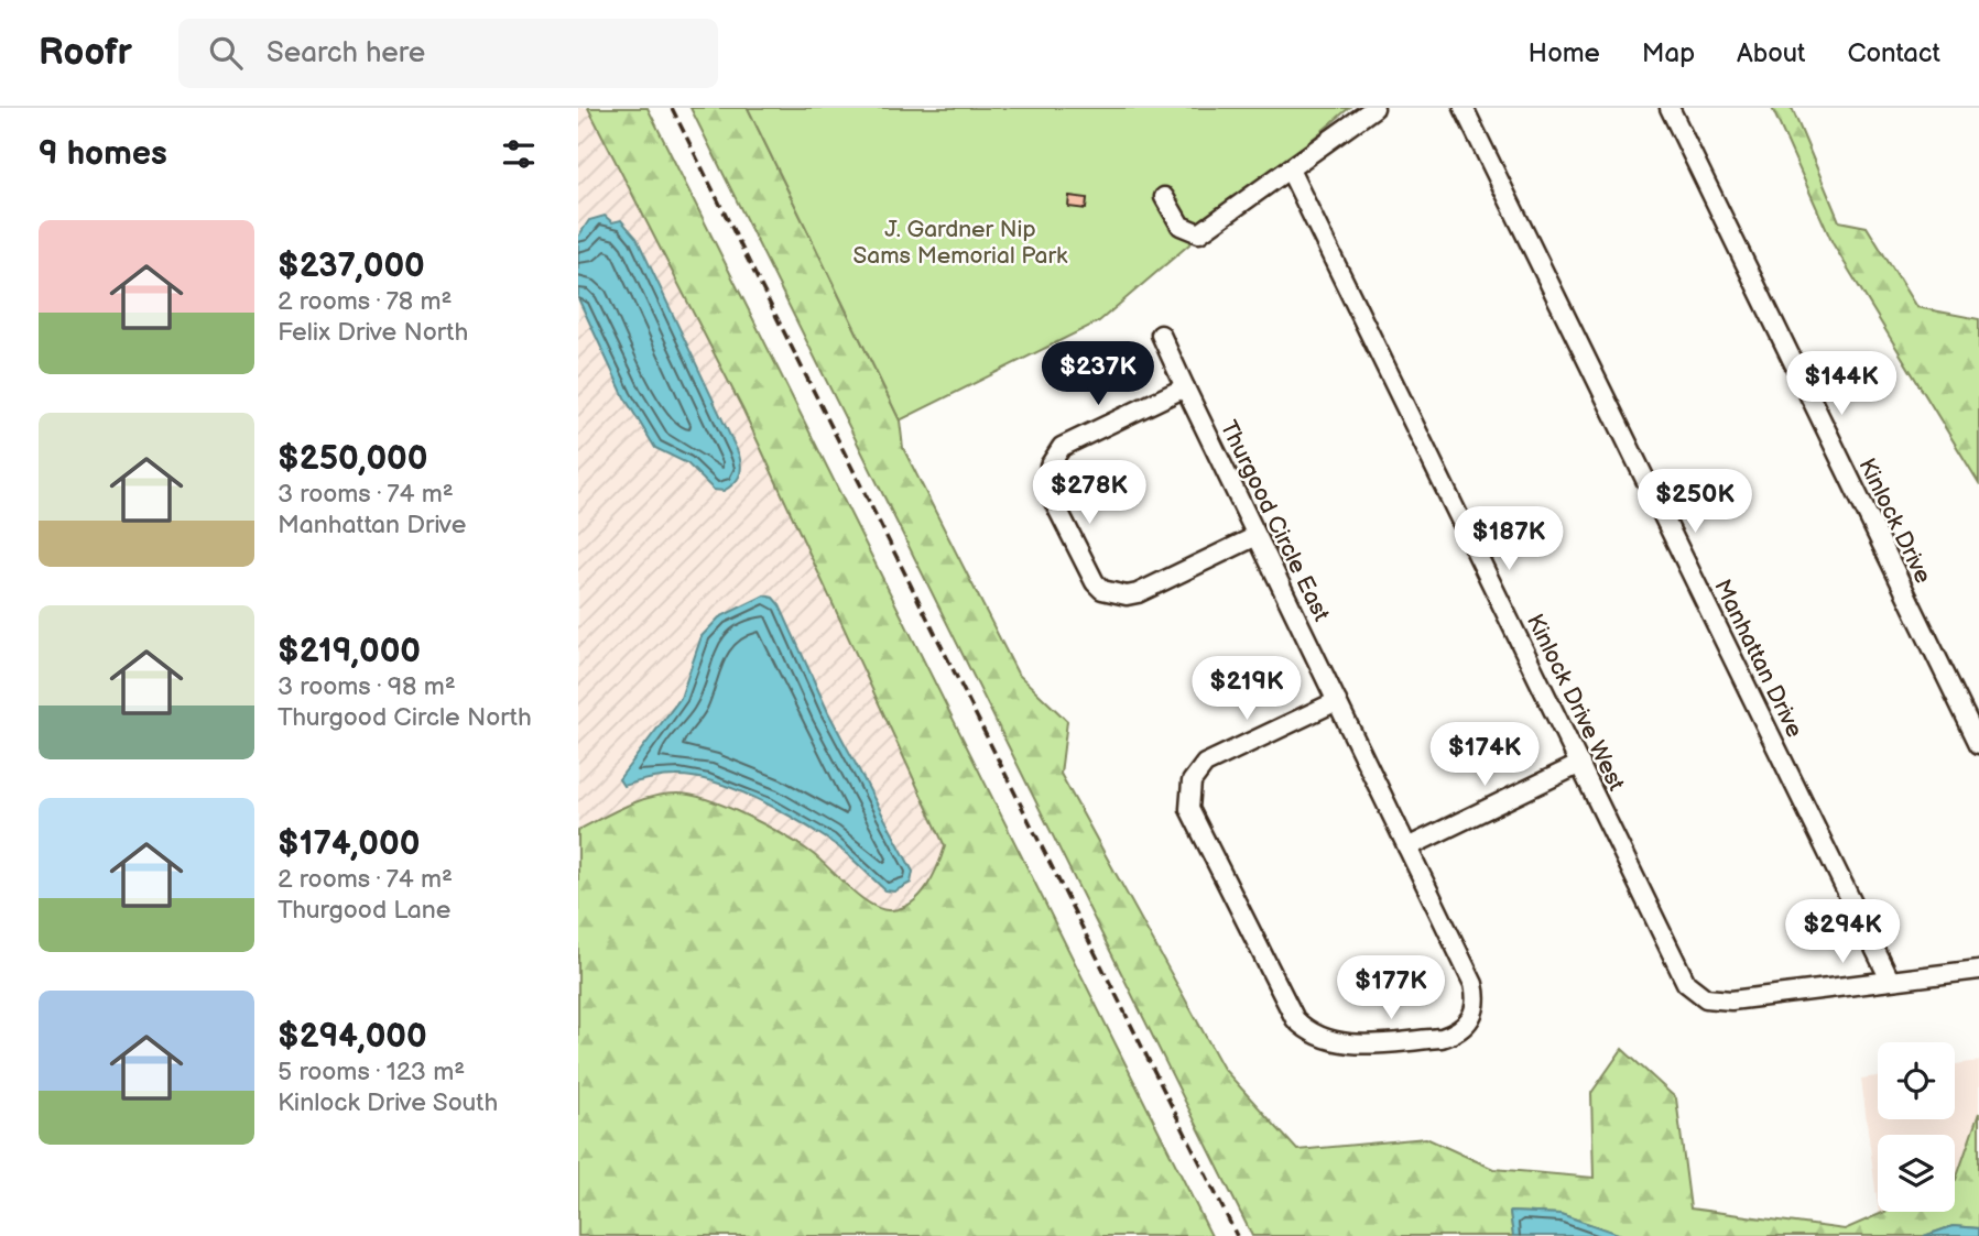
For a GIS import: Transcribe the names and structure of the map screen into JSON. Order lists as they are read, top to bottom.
{
  "streets": {
    "street": [
      "Thurgood Circle East",
      "Kinlock Drive",
      "Manhattan Drive",
      "Kinlock Drive West"
    ]
  },
  "crossings": [
    ["Manhattan Drive", "Kinlock Drive West"]
  ],
  "parks": ["J. Gardner Nip Sams Memorial Park"],
  "page": {
    "header": "Roofr",
    "search": "Search here",
    "nav": [
      "Home",
      "Map",
      "About",
      "Contact"
    ],
    "heading": "9 homes",
    "list": [
      {
        "name": "$237,000",
        "note": "2 rooms · 78 m² · Felix Drive North"
      },
      {
        "name": "$250,000",
        "note": "3 rooms · 74 m² · Manhattan Drive"
      },
      {
        "name": "$219,000",
        "note": "3 rooms · 98 m² · Thurgood Circle North"
      },
      {
        "name": "$174,000",
        "note": "2 rooms · 74 m² · Thurgood Lane"
      },
      {
        "name": "$294,000",
        "note": "5 rooms · 123 m² · Kinlock Drive South"
      }
    ],
    "price": [
      "$237K",
      "$144K",
      "$278K",
      "$250K",
      "$187K",
      "$219K",
      "$174K",
      "$294K",
      "$177K"
    ]
  }
}
